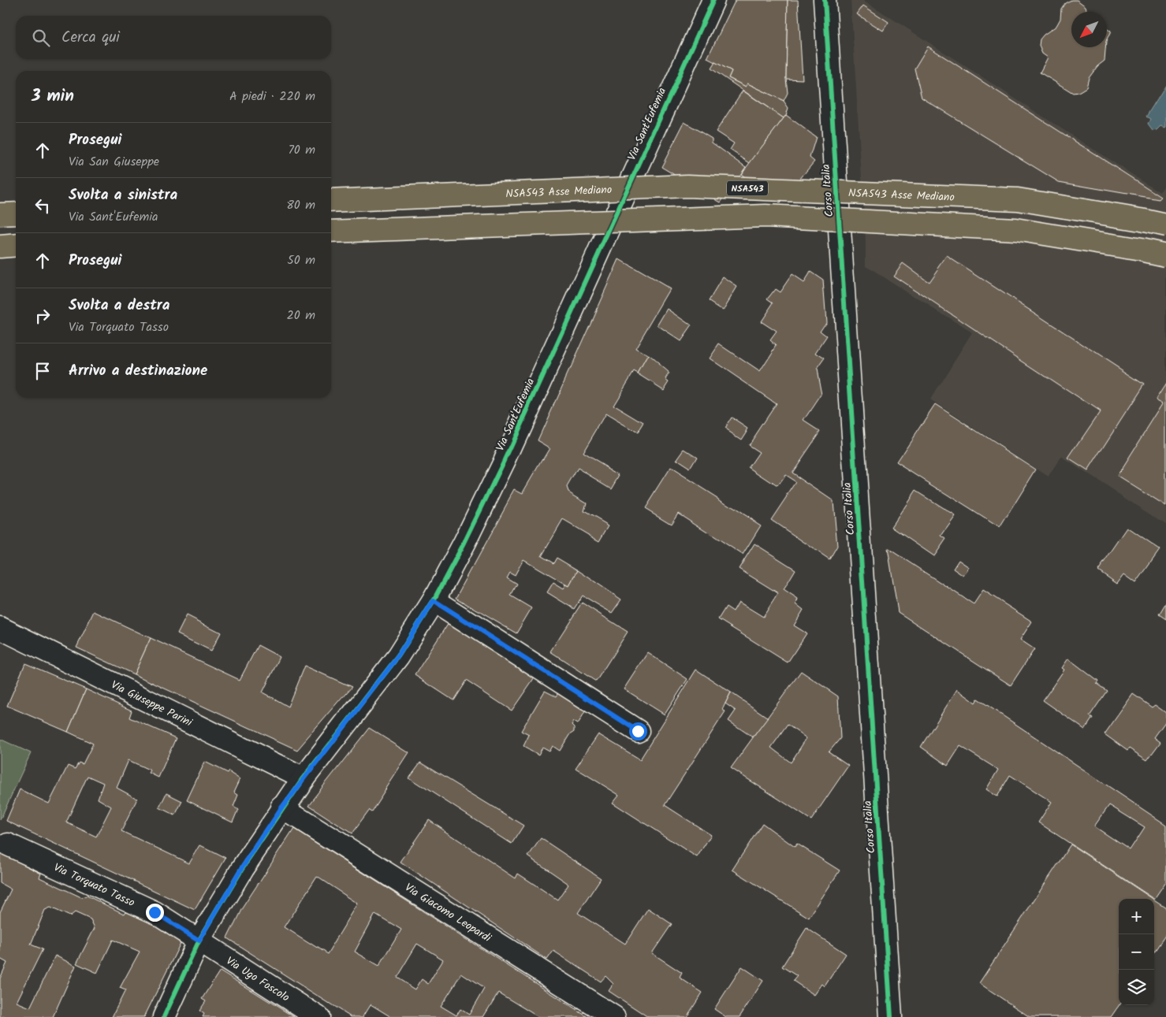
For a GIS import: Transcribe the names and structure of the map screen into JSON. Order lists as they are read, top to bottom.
{
  "streets": {
    "highway": ["NSA543", "NSA543 Asse Mediano"],
    "street": [
      "Via Sant'Eufemia",
      "Corso Italia",
      "Via Giuseppe Parini",
      "Via Torquato Tasso",
      "Via Giacomo Leopardi",
      "Via Ugo Foscolo"
    ]
  },
  "crossings": [
    ["Via Sant'Eufemia", "Via Giuseppe Parini"],
    ["Via Sant'Eufemia", "Via Torquato Tasso"],
    ["Via Sant'Eufemia", "Via Giacomo Leopardi"],
    ["Via Sant'Eufemia", "Via Ugo Foscolo"],
    ["Via Torquato Tasso", "Via Ugo Foscolo"]
  ],
  "north": "bottom left",
  "page": {
    "search": "Cerca qui",
    "heading": ["3 min", "A piedi · 220 m"],
    "list": [
      ["Prosegui", "Via San Giuseppe", "70 m"],
      ["Svolta a sinistra", "Via Sant'Eufemia", "80 m"],
      ["Prosegui", "50 m"],
      ["Svolta a destra", "Via Torquato Tasso", "20 m"],
      "Arrivo a destinazione"
    ],
    "map_buttons": ["+", "−"]
  }
}
